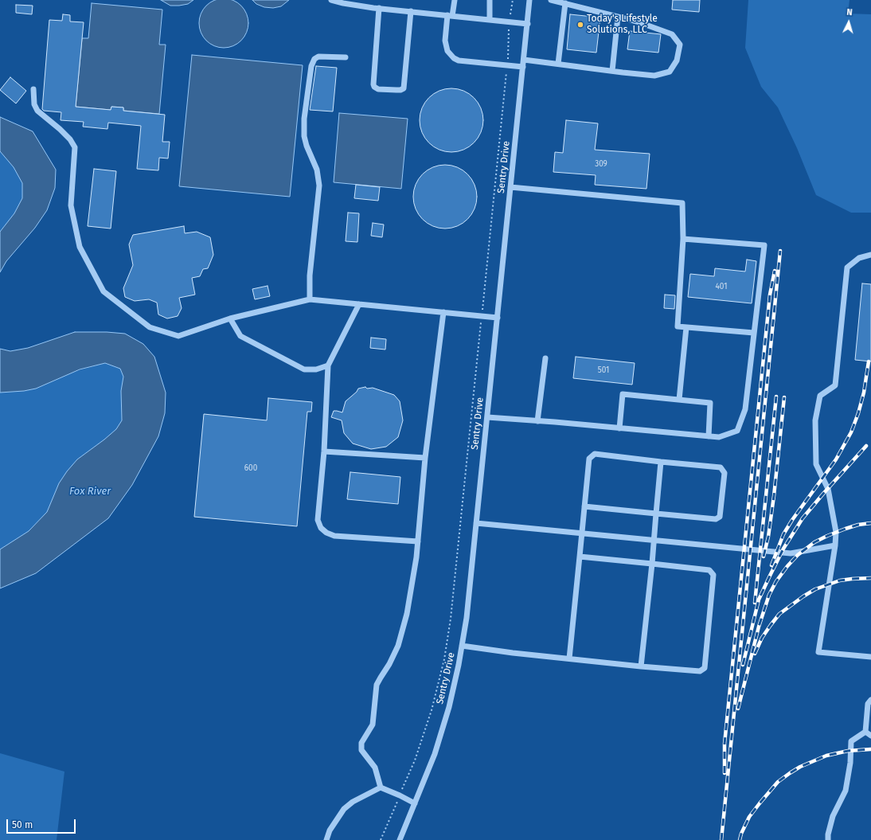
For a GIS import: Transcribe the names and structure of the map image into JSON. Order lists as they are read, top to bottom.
{
  "streets": {
    "street": ["Sentry Drive"]
  },
  "water": ["Fox River"],
  "places": ["Today's Lifestyle Solutions, LLC"],
  "house_numbers": [
    "309",
    "401",
    "501",
    "600"
  ],
  "scale_bar": "50 m",
  "north": "top"
}
